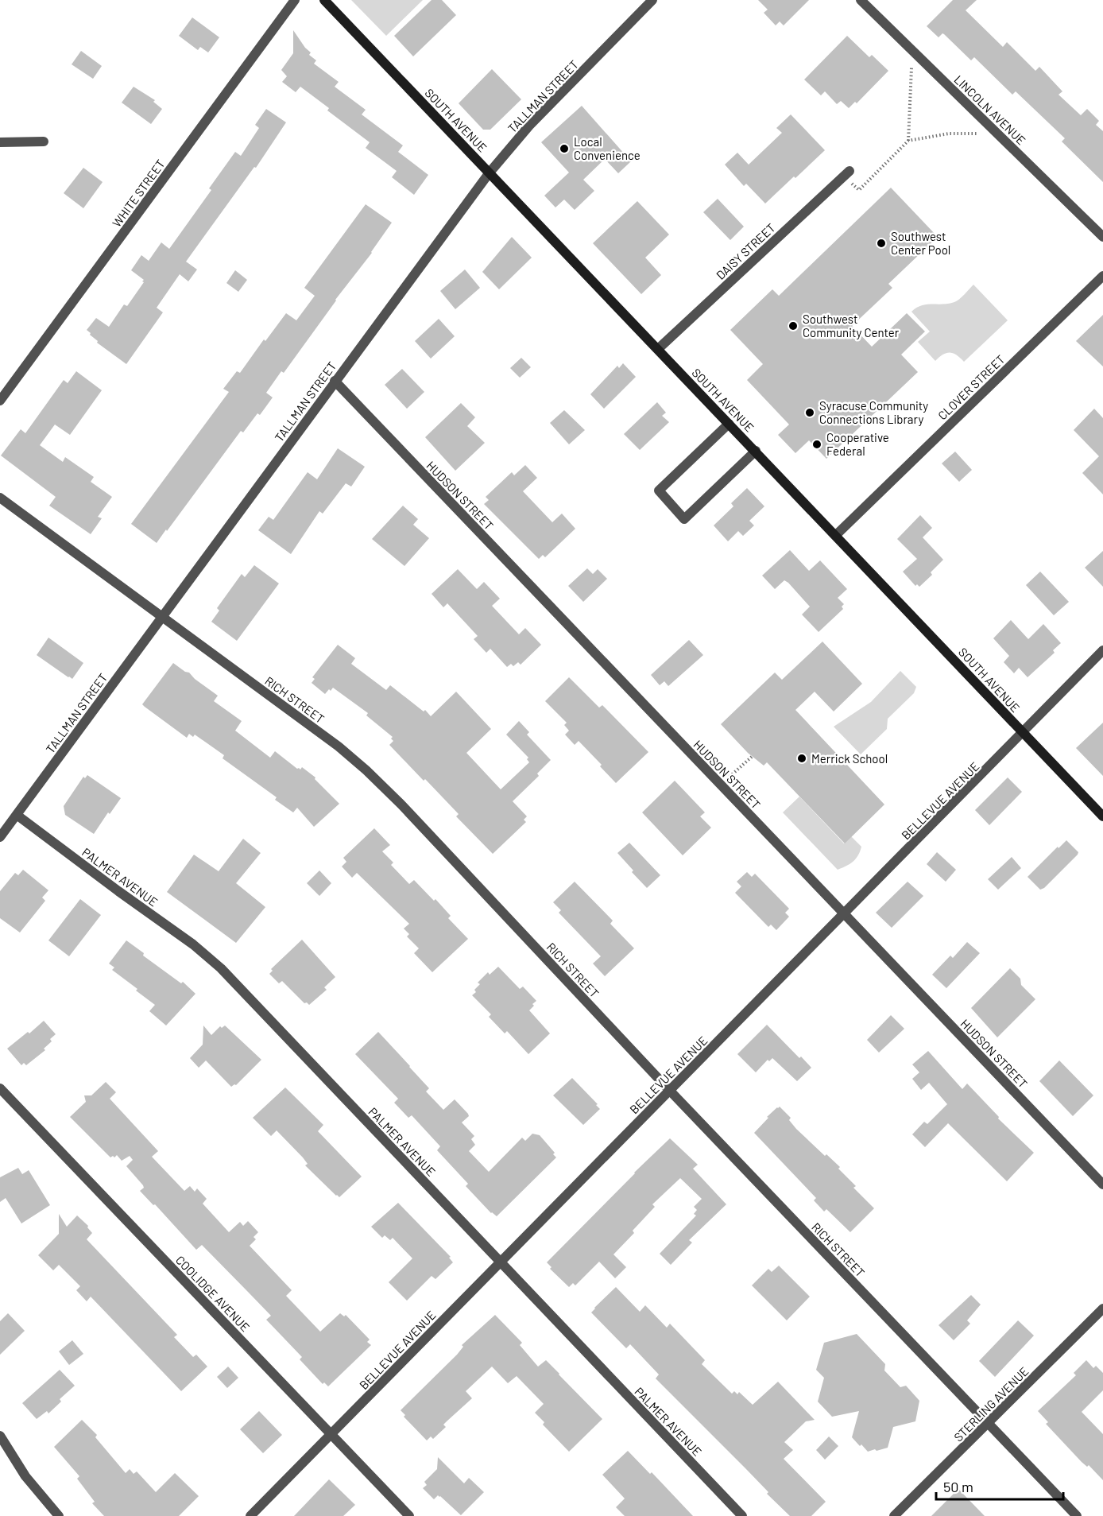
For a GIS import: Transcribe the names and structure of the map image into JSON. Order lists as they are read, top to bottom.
{
  "streets": {
    "main road": ["SOUTH AVENUE"],
    "street": [
      "TALLMAN STREET",
      "LINCOLN AVENUE",
      "WHITE STREET",
      "DAISY STREET",
      "CLOVER STREET",
      "HUDSON STREET",
      "RICH STREET",
      "BELLEVUE AVENUE",
      "PALMER AVENUE",
      "COOLIDGE AVENUE",
      "STERLING AVENUE"
    ]
  },
  "crossings": [
    ["TALLMAN STREET", "SOUTH AVENUE"],
    ["TALLMAN STREET", "HUDSON STREET"],
    ["TALLMAN STREET", "RICH STREET"],
    ["TALLMAN STREET", "PALMER AVENUE"],
    ["SOUTH AVENUE", "DAISY STREET"],
    ["SOUTH AVENUE", "CLOVER STREET"],
    ["SOUTH AVENUE", "BELLEVUE AVENUE"],
    ["HUDSON STREET", "BELLEVUE AVENUE"],
    ["RICH STREET", "BELLEVUE AVENUE"],
    ["RICH STREET", "STERLING AVENUE"],
    ["BELLEVUE AVENUE", "PALMER AVENUE"],
    ["BELLEVUE AVENUE", "COOLIDGE AVENUE"]
  ],
  "places": [
    "Local Convenience",
    "Southwest Center Pool",
    "Southwest Community Center",
    "Syracuse Community Connections Library",
    "Cooperative Federal",
    "Merrick School"
  ],
  "scale_bar": "50 m"
}
